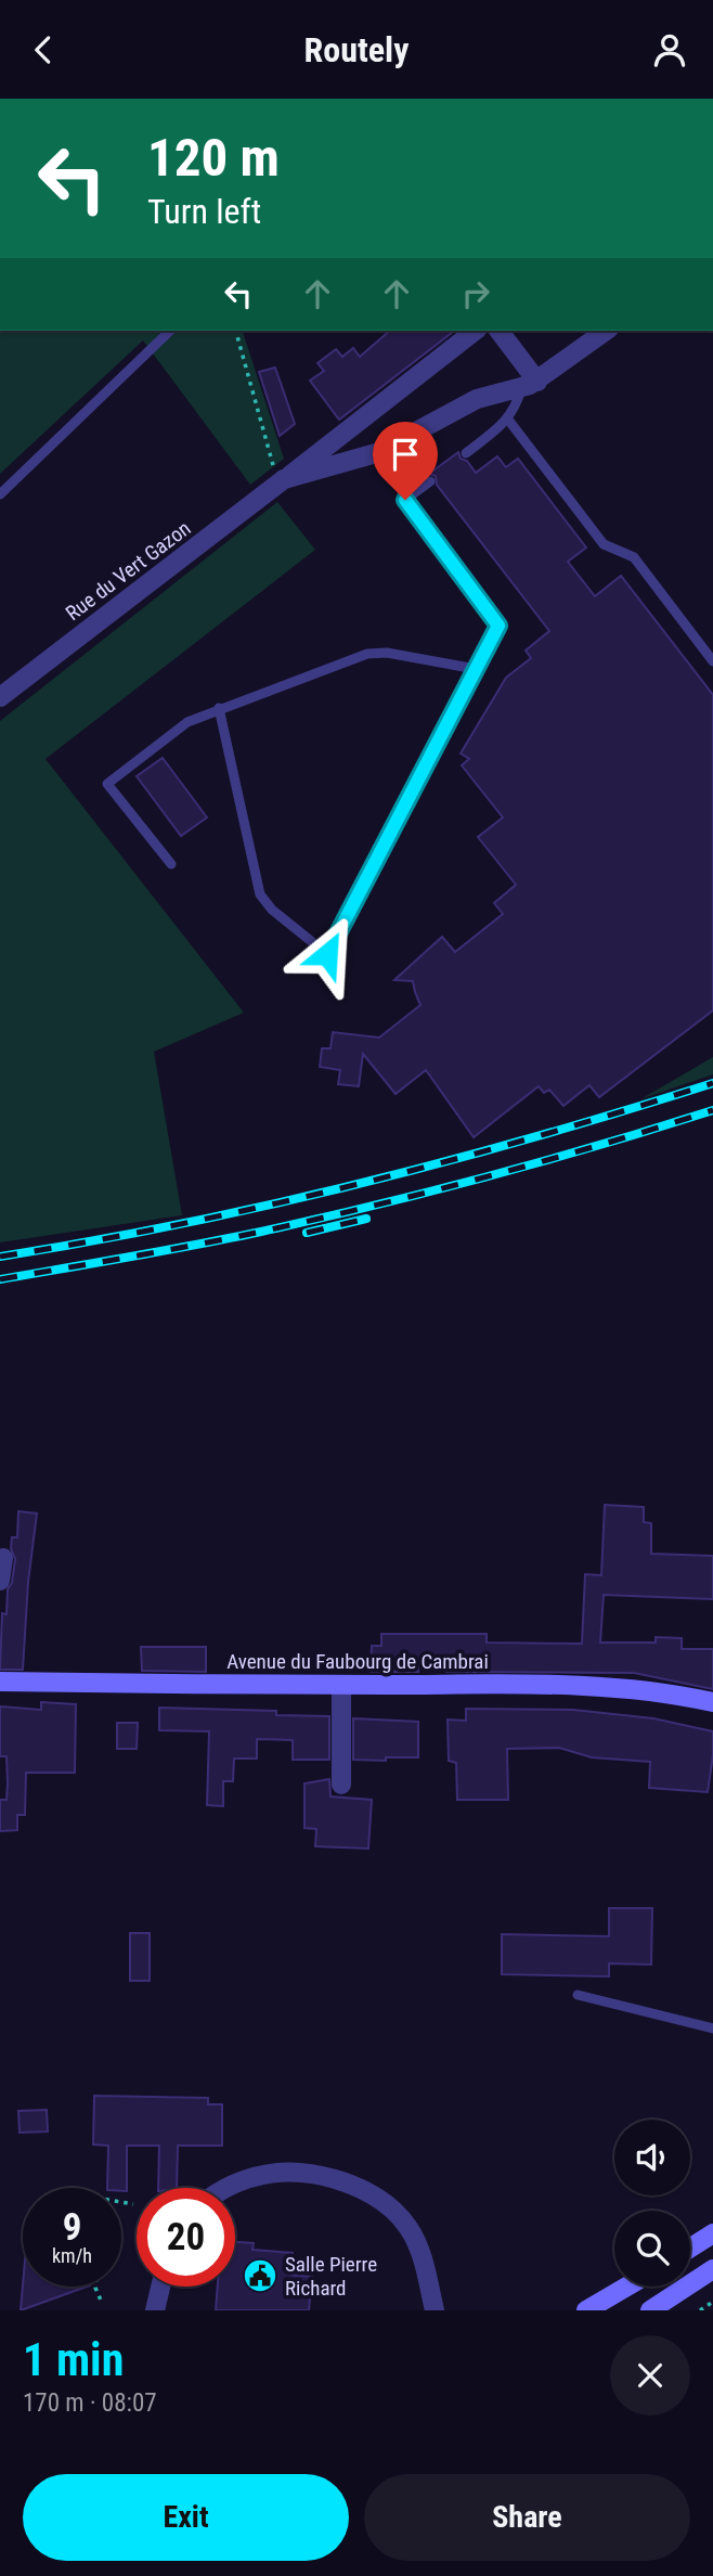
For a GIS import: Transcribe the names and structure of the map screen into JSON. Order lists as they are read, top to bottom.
{
  "streets": {
    "street": ["Rue du Vert Gazon", "Avenue du Faubourg de Cambrai"]
  },
  "places": {
    "public building": ["Salle Pierre Richard"]
  },
  "page": {
    "header": "Routely",
    "turn": ["120 m", "Turn left"],
    "speed": "9 km/h",
    "limit": "20",
    "heading": ["1 min", "170 m · 08:07"],
    "buttons": ["Exit", "Share"]
  }
}
